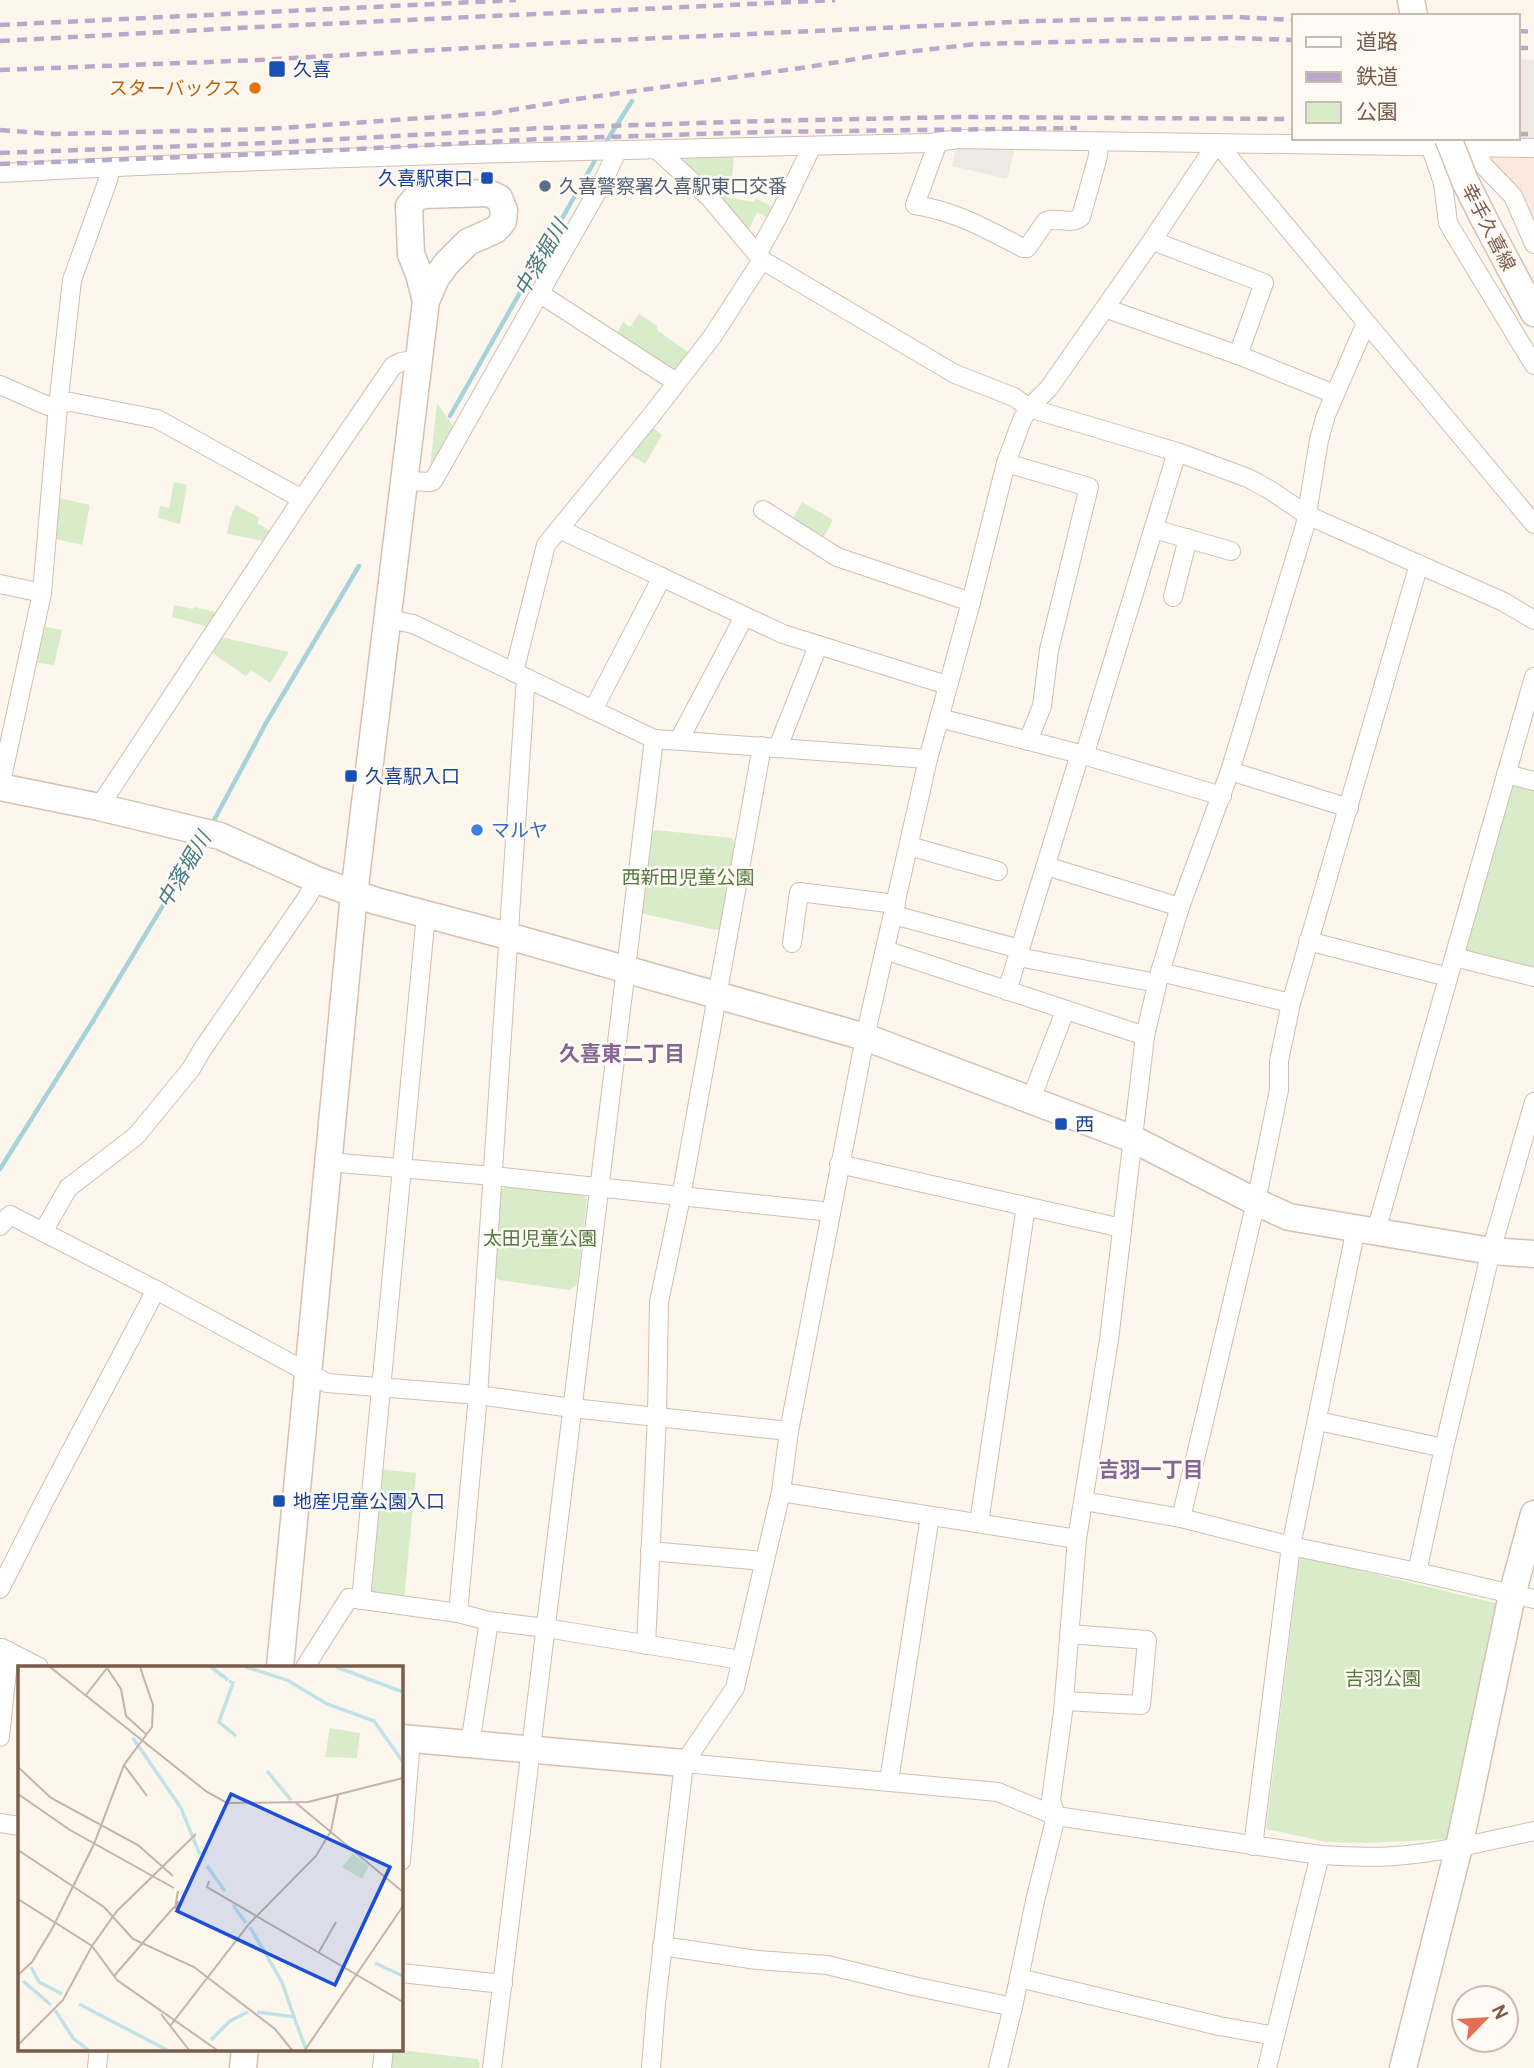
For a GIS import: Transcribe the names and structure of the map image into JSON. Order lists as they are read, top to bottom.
{
  "streets": {
    "street": ["幸手久喜線"]
  },
  "districts": ["久喜東二丁目", "吉羽一丁目"],
  "water": ["中落堀川"],
  "parks": ["西新田児童公園", "太田児童公園", "吉羽公園"],
  "places": {
    "transit": [
      "久喜",
      "久喜駅東口",
      "久喜駅入口",
      "西",
      "地産児童公園入口"
    ],
    "other": ["スターバックス", "久喜警察署久喜駅東口交番", "マルヤ"]
  },
  "legend": ["道路", "鉄道", "公園"],
  "north": "top right"
}
